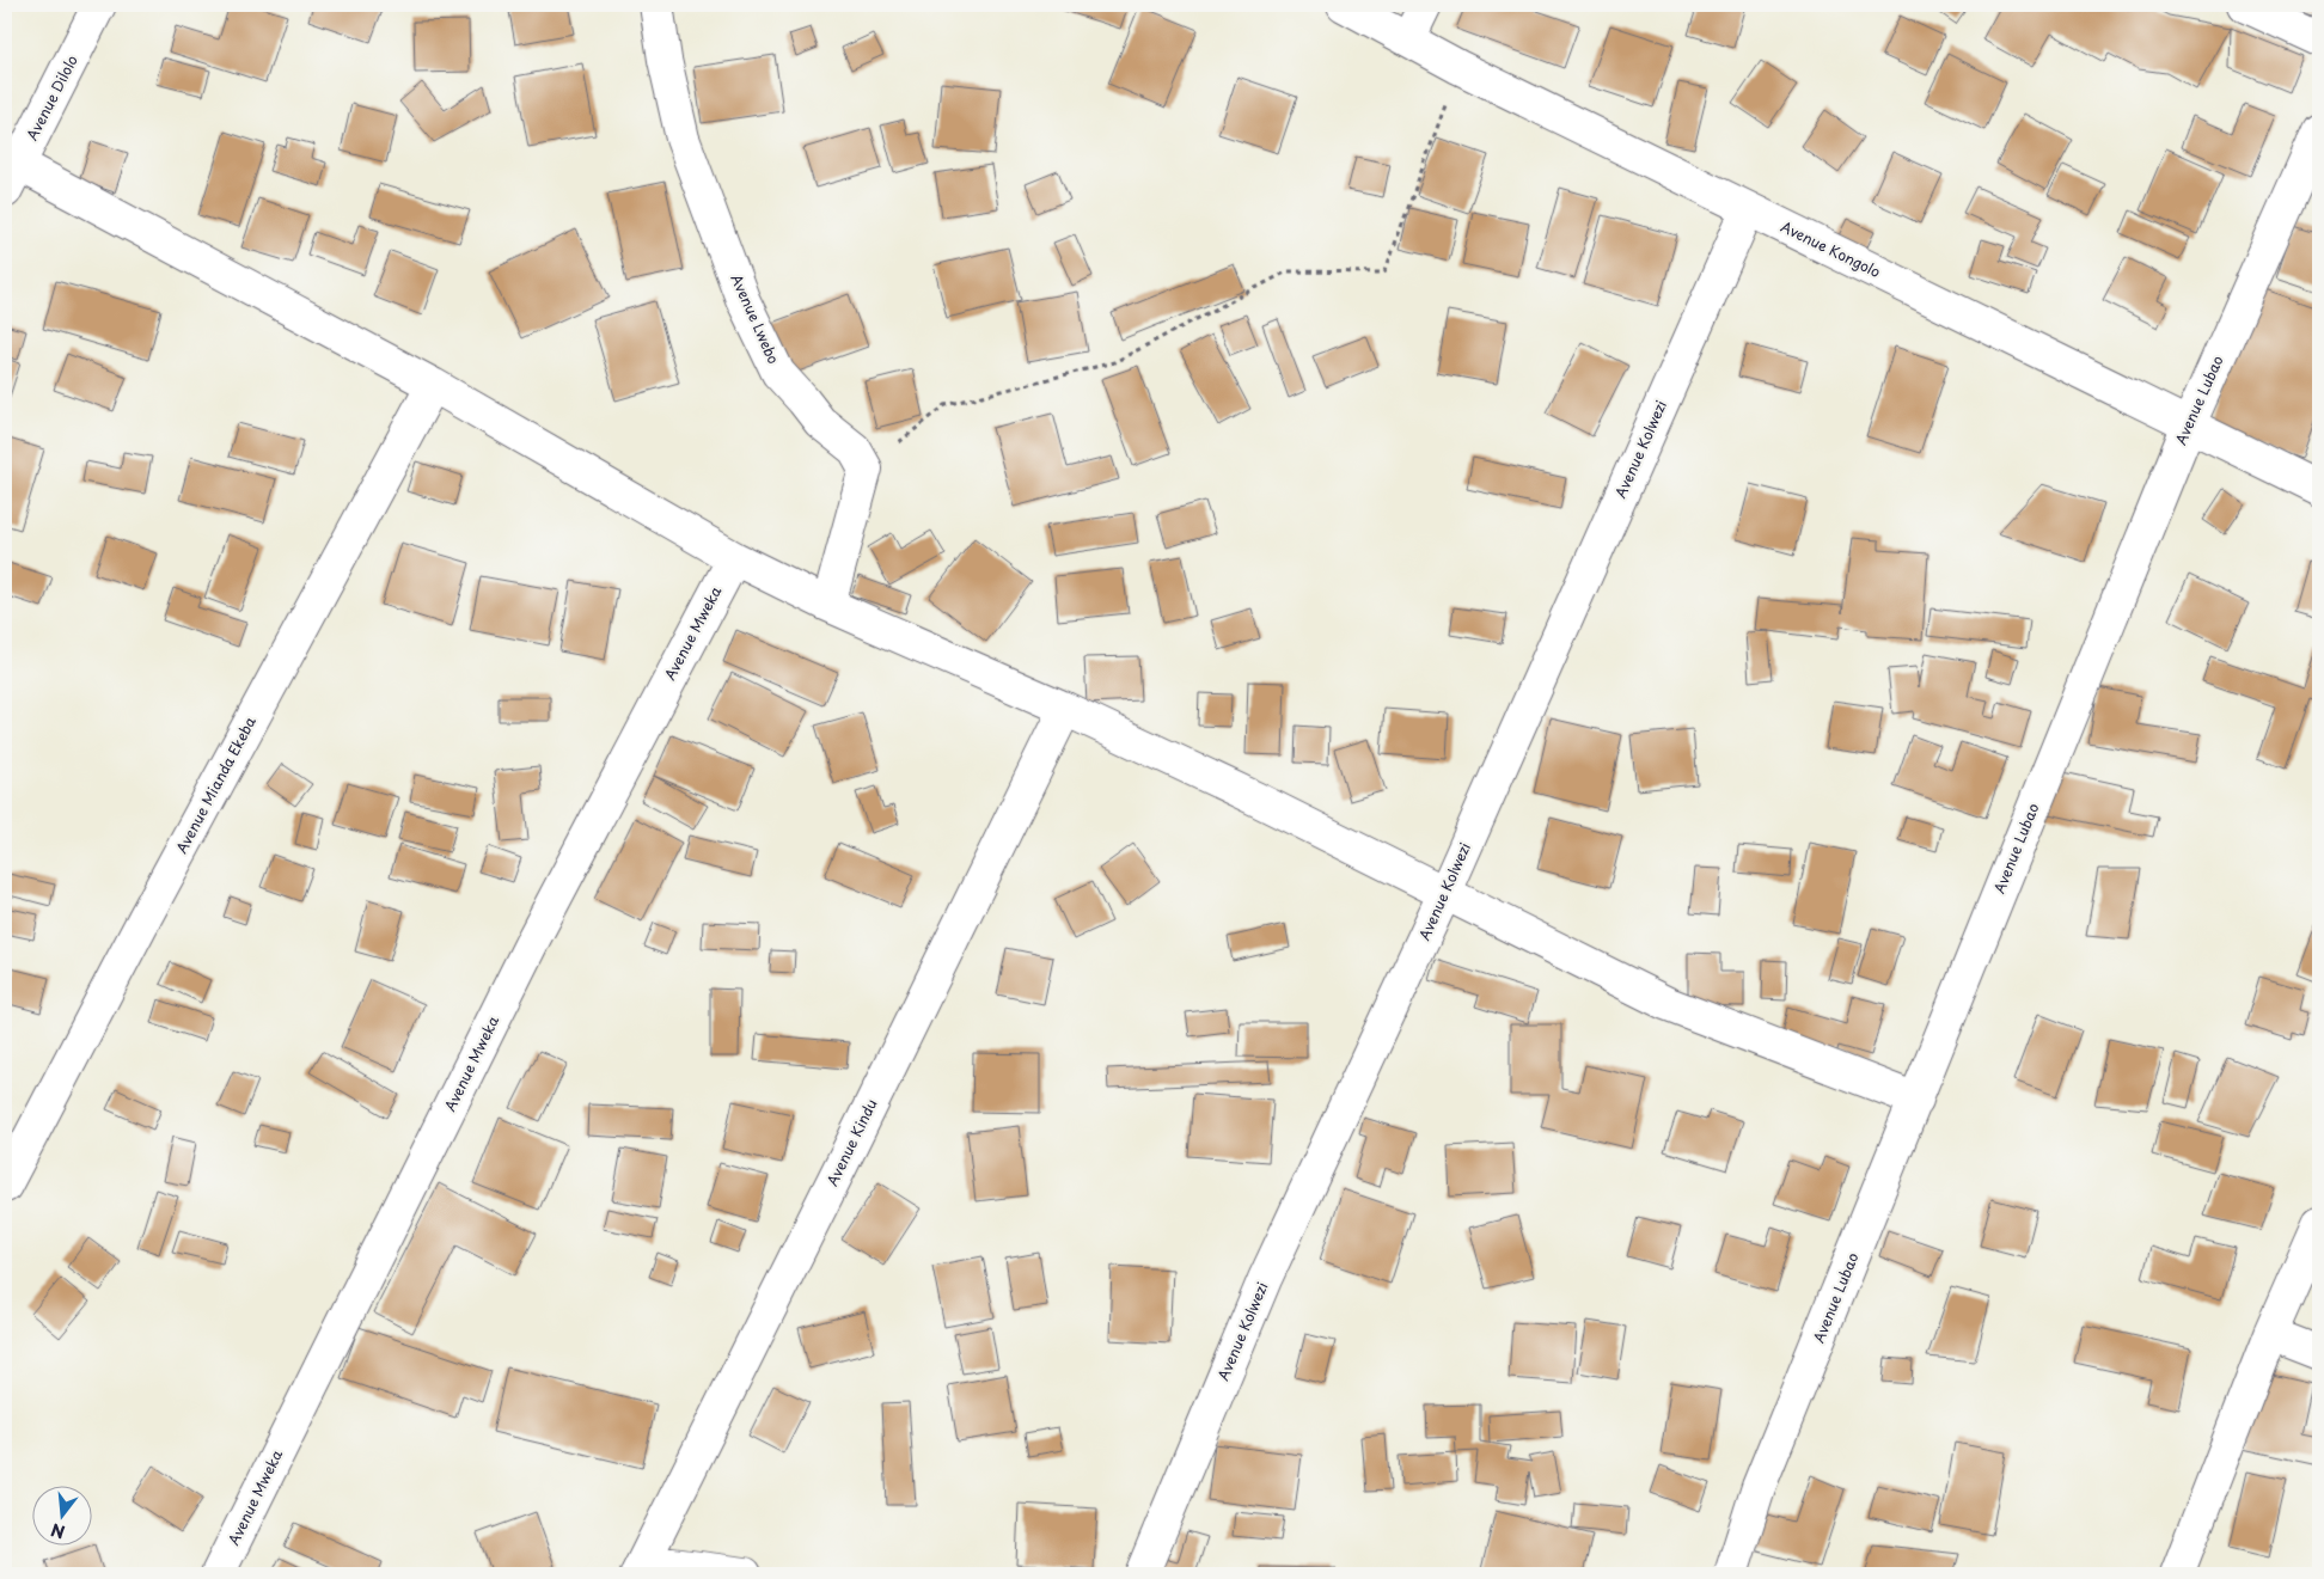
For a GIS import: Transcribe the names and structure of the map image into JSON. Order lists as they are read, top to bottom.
{
  "streets": {
    "street": [
      "Avenue Dilolo",
      "Avenue Kongolo",
      "Avenue Lwebo",
      "Avenue Lubao",
      "Avenue Kolwezi",
      "Avenue Mweka",
      "Avenue Mianda Ekeba",
      "Avenue Kindu"
    ]
  },
  "crossings": [
    ["Avenue Kongolo", "Avenue Lubao"],
    ["Avenue Kongolo", "Avenue Kolwezi"]
  ],
  "north": "bottom"
}
